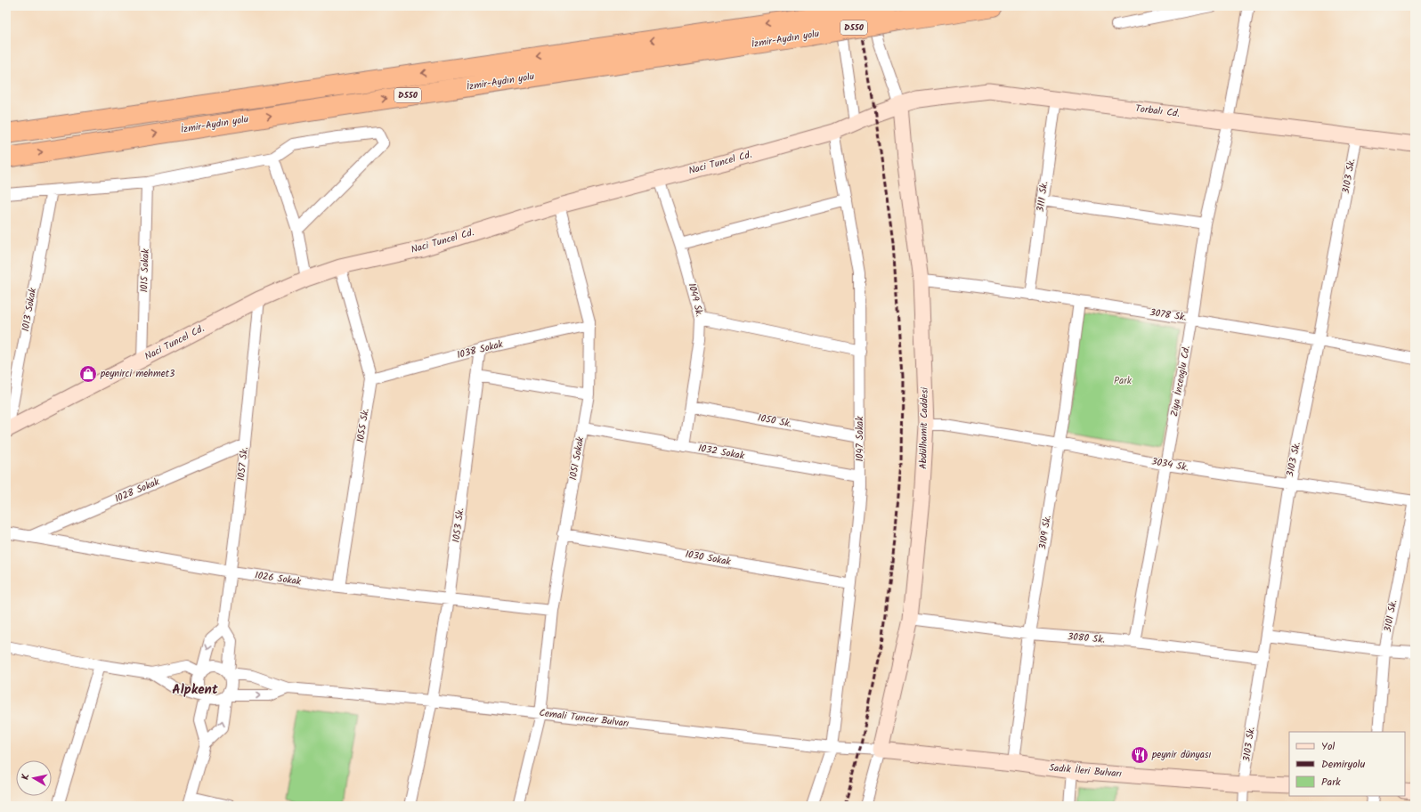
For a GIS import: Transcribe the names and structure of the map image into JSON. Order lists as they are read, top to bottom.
{
  "streets": {
    "highway": ["D550", "İzmir-Aydın yolu"],
    "main road": [
      "Torbalı Cd.",
      "Naci Tuncel Cd.",
      "Abdülhamit Caddesi",
      "Sadık İleri Bulvarı"
    ],
    "street": [
      "3103 Sk.",
      "3111 Sk.",
      "1015 Sokak",
      "1049 Sk.",
      "1013 Sokak",
      "3078 Sk.",
      "1038 Sokak",
      "Ziya İnceoglu Cd.",
      "1050 Sk.",
      "1055 Sk.",
      "1047 Sokak",
      "1032 Sokak",
      "1051 Sokak",
      "1057 Sk.",
      "3034 Sk.",
      "1028 Sokak",
      "1053 Sk.",
      "3109 Sk.",
      "1030 Sokak",
      "1026 Sokak",
      "3101 Sk.",
      "3080 Sk.",
      "Cemali Tuncer Bulvarı"
    ]
  },
  "crossings": [
    ["Torbalı Cd.", "Naci Tuncel Cd."],
    ["Torbalı Cd.", "3103 Sk."],
    ["Torbalı Cd.", "3111 Sk."],
    ["Torbalı Cd.", "Ziya İnceoglu Cd."],
    ["Torbalı Cd.", "Abdülhamit Caddesi"],
    ["Naci Tuncel Cd.", "1015 Sokak"],
    ["Naci Tuncel Cd.", "1049 Sk."],
    ["Naci Tuncel Cd.", "1013 Sokak"],
    ["Naci Tuncel Cd.", "1055 Sk."],
    ["Naci Tuncel Cd.", "Abdülhamit Caddesi"],
    ["Naci Tuncel Cd.", "1047 Sokak"],
    ["Naci Tuncel Cd.", "1051 Sokak"],
    ["Naci Tuncel Cd.", "1057 Sk."],
    ["3103 Sk.", "3078 Sk."],
    ["3103 Sk.", "3034 Sk."],
    ["3103 Sk.", "3080 Sk."],
    ["3103 Sk.", "Sadık İleri Bulvarı"],
    ["3111 Sk.", "3078 Sk."],
    ["1049 Sk.", "1050 Sk."],
    ["1049 Sk.", "1032 Sokak"],
    ["3078 Sk.", "Ziya İnceoglu Cd."],
    ["3078 Sk.", "Abdülhamit Caddesi"],
    ["3078 Sk.", "3109 Sk."],
    ["1038 Sokak", "1055 Sk."],
    ["1038 Sokak", "1051 Sokak"],
    ["1038 Sokak", "1053 Sk."],
    ["Ziya İnceoglu Cd.", "3034 Sk."],
    ["Ziya İnceoglu Cd.", "3080 Sk."],
    ["1050 Sk.", "1047 Sokak"],
    ["1055 Sk.", "1026 Sokak"],
    ["Abdülhamit Caddesi", "3034 Sk."],
    ["Abdülhamit Caddesi", "3080 Sk."],
    ["Abdülhamit Caddesi", "Cemali Tuncer Bulvarı"],
    ["Abdülhamit Caddesi", "Sadık İleri Bulvarı"],
    ["1047 Sokak", "1032 Sokak"],
    ["1047 Sokak", "1030 Sokak"],
    ["1047 Sokak", "Cemali Tuncer Bulvarı"],
    ["1032 Sokak", "1051 Sokak"],
    ["1051 Sokak", "1030 Sokak"],
    ["1051 Sokak", "1026 Sokak"],
    ["1051 Sokak", "Cemali Tuncer Bulvarı"],
    ["1057 Sk.", "1028 Sokak"],
    ["1057 Sk.", "1026 Sokak"],
    ["3034 Sk.", "3109 Sk."],
    ["3034 Sk.", "3101 Sk."],
    ["1028 Sokak", "1026 Sokak"],
    ["1053 Sk.", "1026 Sokak"],
    ["1053 Sk.", "Cemali Tuncer Bulvarı"],
    ["3109 Sk.", "3080 Sk."],
    ["3109 Sk.", "Sadık İleri Bulvarı"],
    ["Cemali Tuncer Bulvarı", "Sadık İleri Bulvarı"]
  ],
  "districts": ["Alpkent"],
  "parks": ["Park"],
  "places": {
    "shop": ["peynirci mehmet3"],
    "restaurant": ["peynir dünyası"]
  },
  "legend": ["Yol", "Demiryolu", "Park"],
  "north": "left"
}
